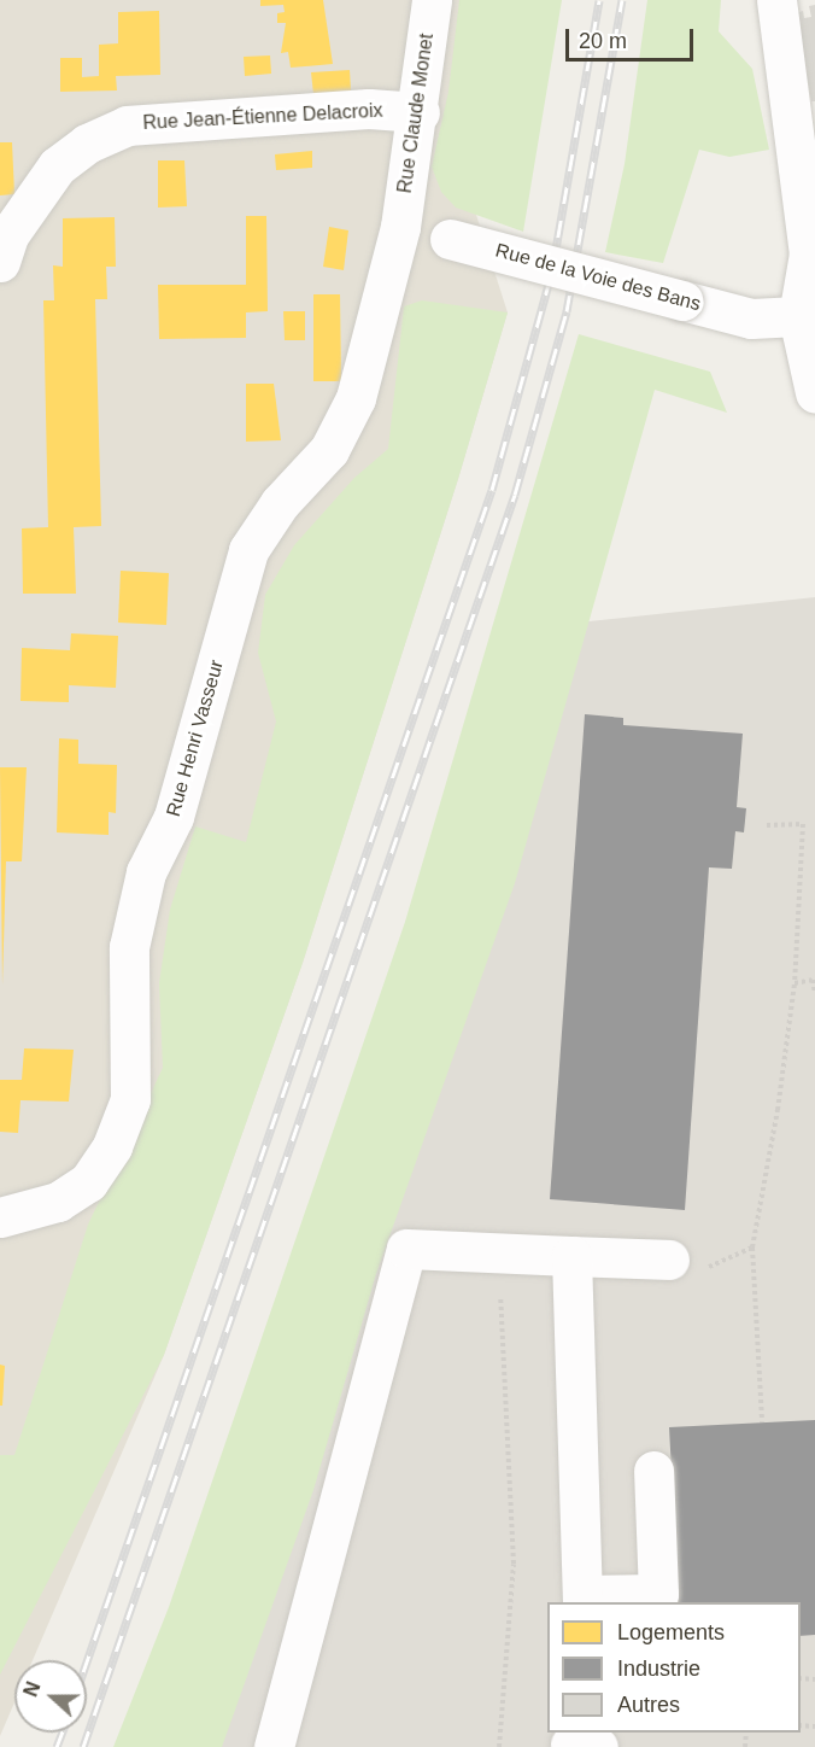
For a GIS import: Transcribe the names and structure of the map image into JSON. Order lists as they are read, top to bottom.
{
  "streets": {
    "street": [
      "Rue Claude Monet",
      "Rue Jean-Étienne Delacroix",
      "Rue de la Voie des Bans",
      "Rue Henri Vasseur"
    ]
  },
  "crossings": [
    ["Rue Claude Monet", "Rue Jean-Étienne Delacroix"],
    ["Rue Claude Monet", "Rue de la Voie des Bans"],
    ["Rue Claude Monet", "Rue Henri Vasseur"],
    ["Rue de la Voie des Bans", "Rue Henri Vasseur"]
  ],
  "legend": ["Logements", "Industrie", "Autres"],
  "scale_bar": "20 m",
  "north": "left"
}
